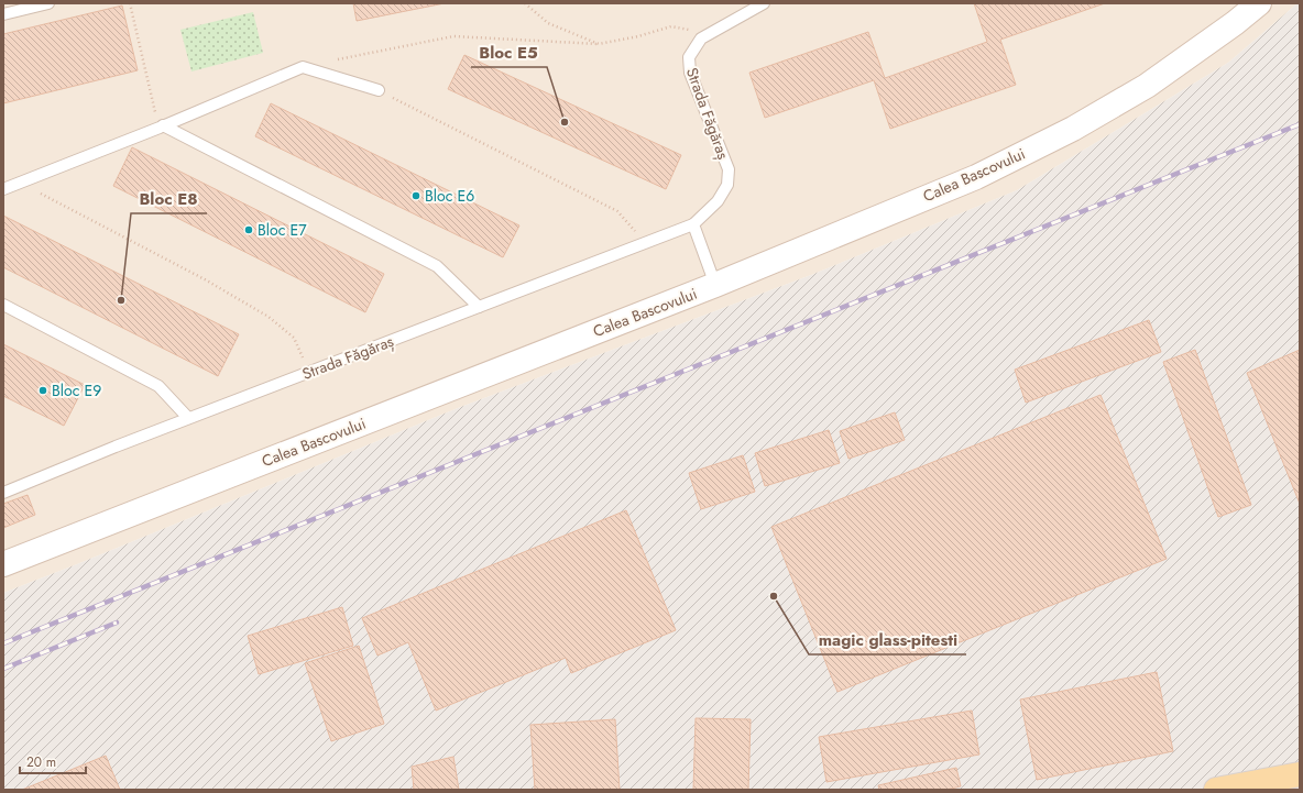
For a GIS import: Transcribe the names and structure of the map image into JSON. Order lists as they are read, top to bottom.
{
  "streets": {
    "street": ["Calea Bascovului"],
    "lane": ["Strada Făgăraș"]
  },
  "places": [
    "Bloc E5",
    "Bloc E6",
    "Bloc E7",
    "Bloc E8",
    "Bloc E9",
    "magic glass-pitesti"
  ],
  "scale_bar": "20 m"
}
